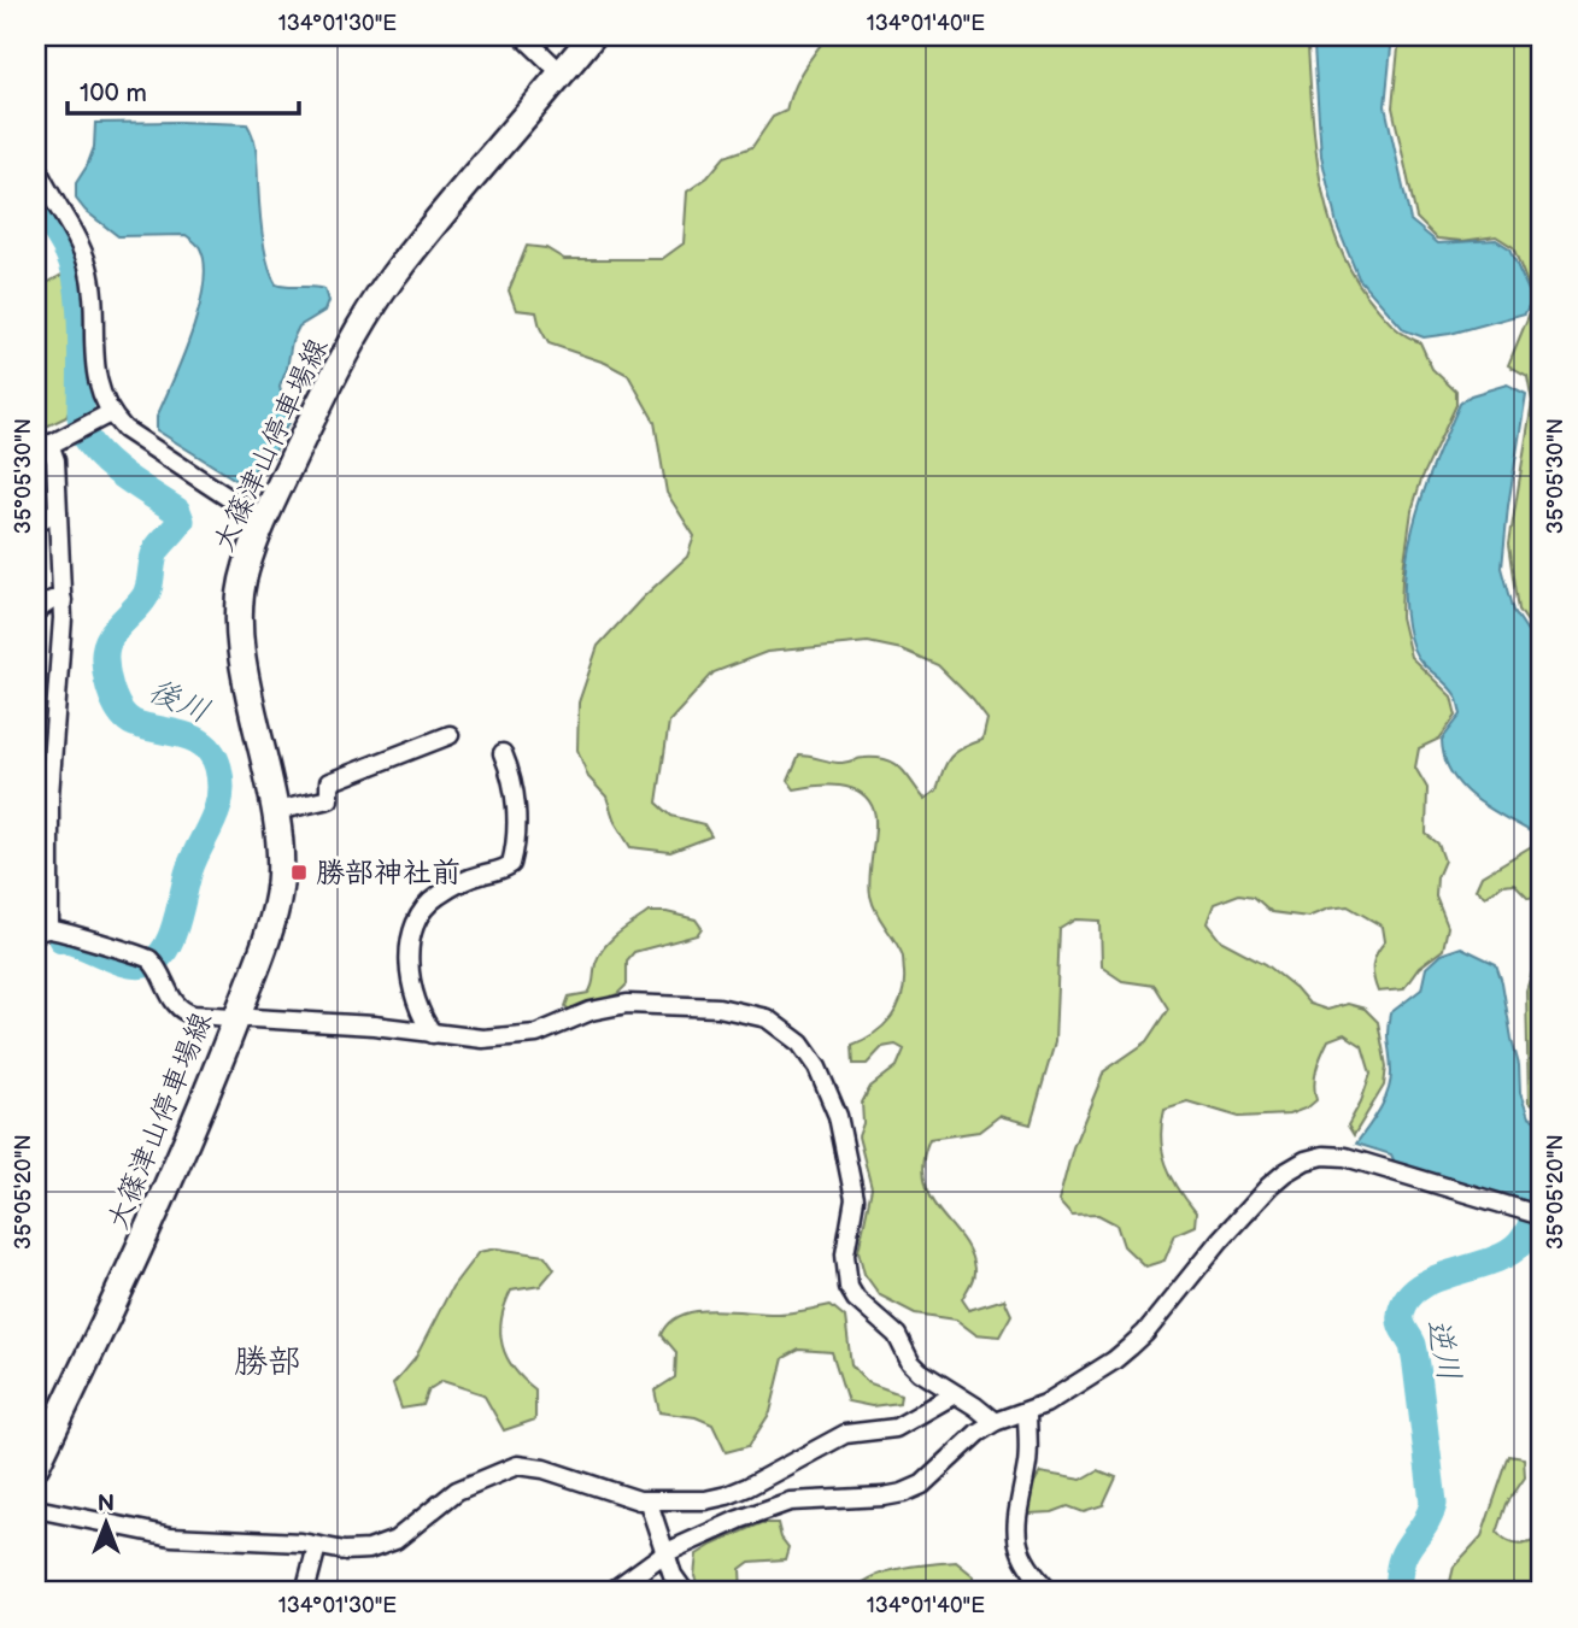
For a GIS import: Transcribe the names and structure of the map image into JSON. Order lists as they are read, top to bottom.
{
  "streets": {
    "main road": ["大篠津山停車場線"]
  },
  "districts": ["勝部"],
  "water": ["後川", "逆川"],
  "places": {
    "transit": ["勝部神社前"]
  },
  "scale_bar": "100 m",
  "north": "top",
  "coordinates": [
    "134°01'30\"E",
    "134°01'40\"E",
    "35°05'30\"N",
    "35°05'20\"N"
  ]
}
